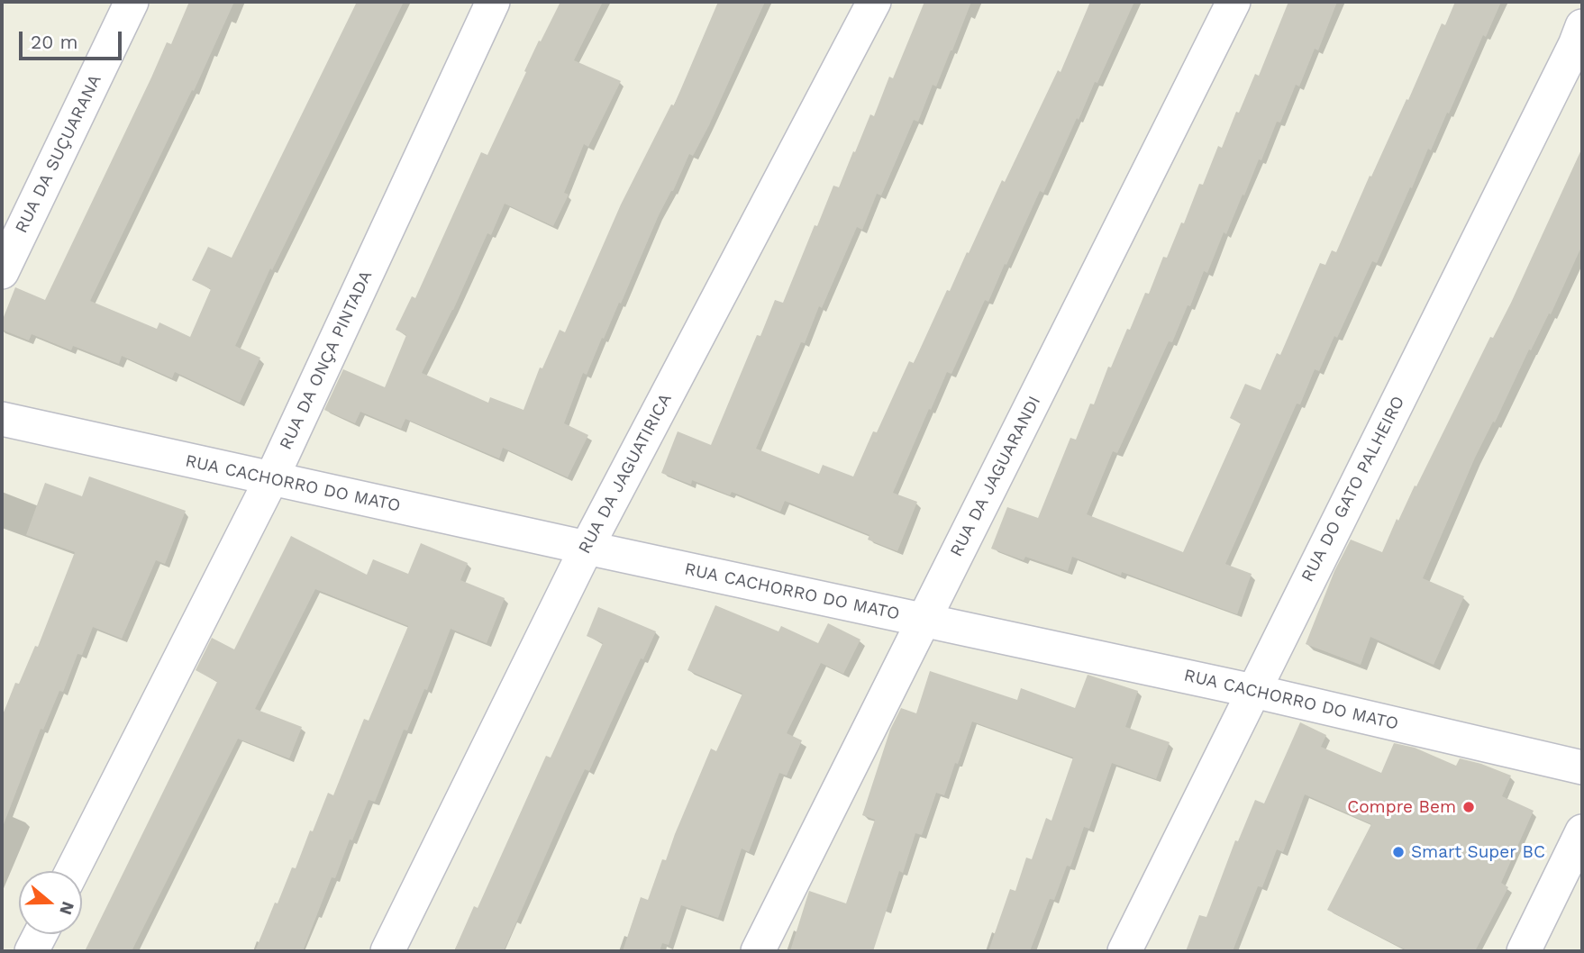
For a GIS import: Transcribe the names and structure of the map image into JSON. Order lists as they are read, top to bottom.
{
  "streets": {
    "street": [
      "RUA DA SUÇUARANA",
      "RUA DA ONÇA PINTADA",
      "RUA DA JAGUATIRICA",
      "RUA DA JAGUARANDI",
      "RUA CACHORRO DO MATO",
      "RUA DO GATO PALHEIRO"
    ]
  },
  "crossings": [
    ["RUA DA ONÇA PINTADA", "RUA CACHORRO DO MATO"],
    ["RUA DA JAGUATIRICA", "RUA CACHORRO DO MATO"],
    ["RUA DA JAGUARANDI", "RUA CACHORRO DO MATO"],
    ["RUA CACHORRO DO MATO", "RUA DO GATO PALHEIRO"]
  ],
  "places": ["Compre Bem", "Smart Super BC"],
  "scale_bar": "20 m",
  "north": "right"
}
